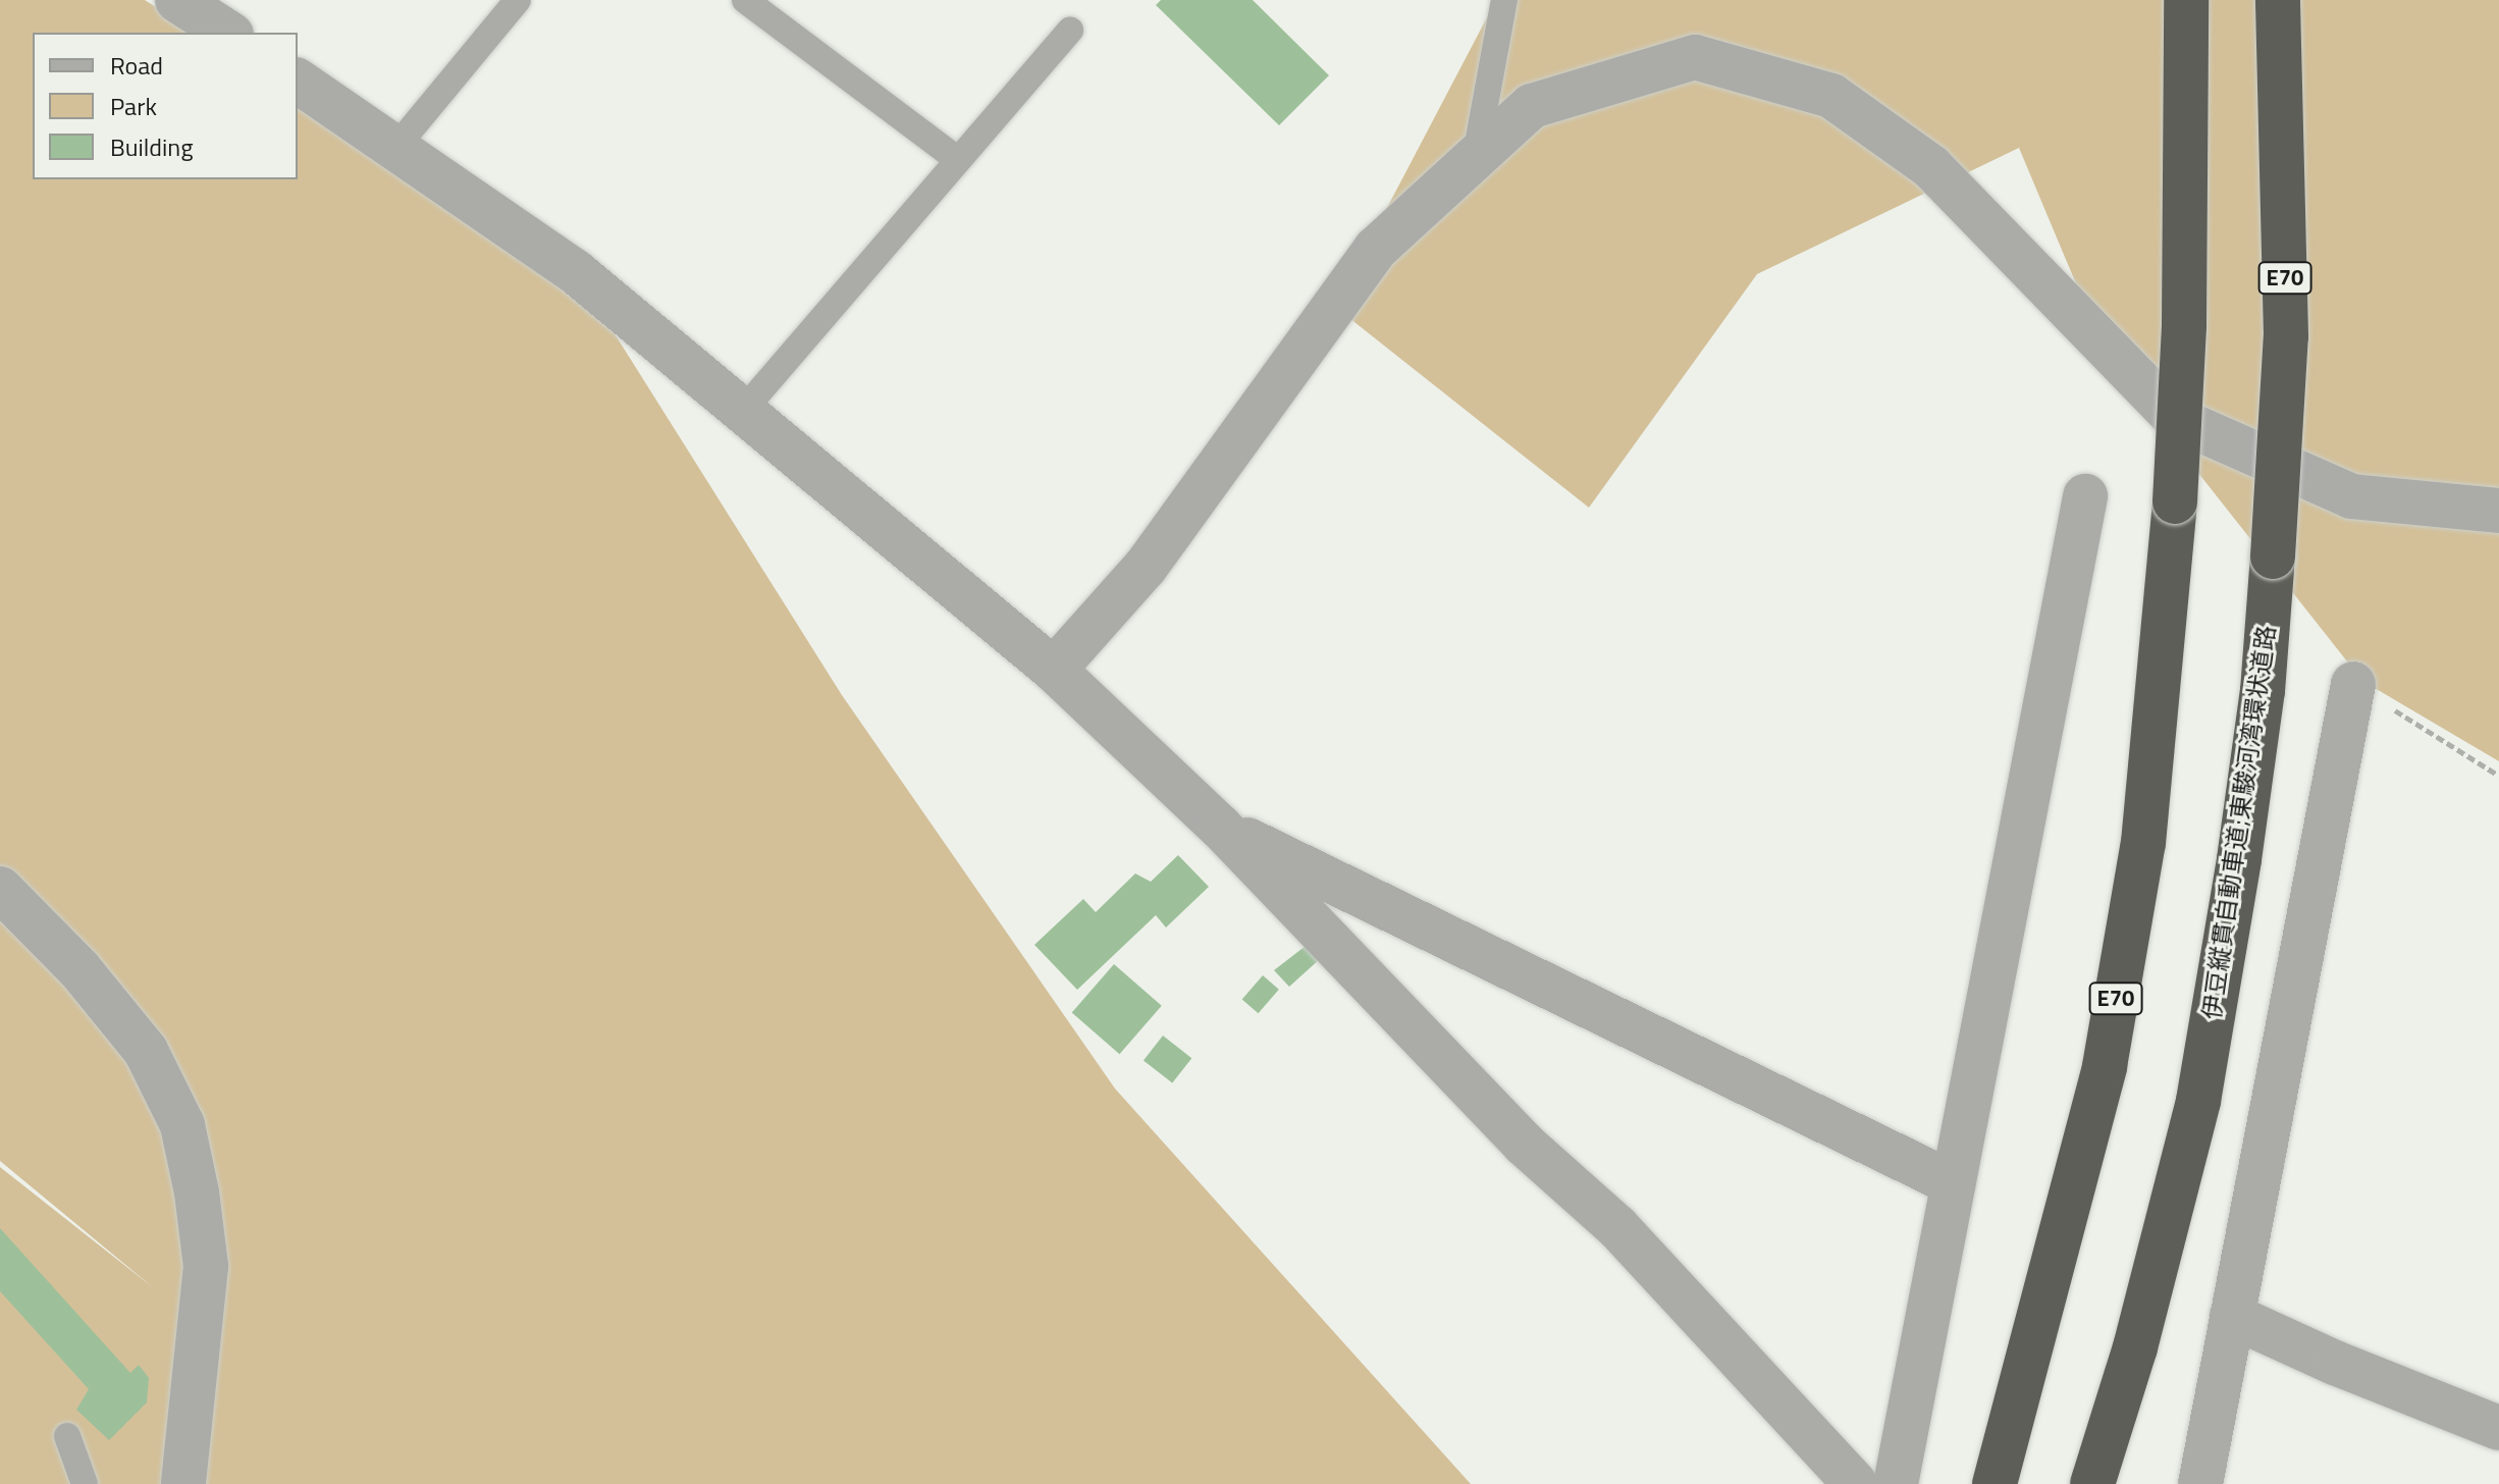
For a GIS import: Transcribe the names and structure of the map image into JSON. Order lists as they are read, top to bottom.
{
  "streets": {
    "highway": ["E70", "伊豆縦貫自動車道;東駿河湾環状道路"]
  },
  "legend": ["Road", "Park", "Building"]
}
